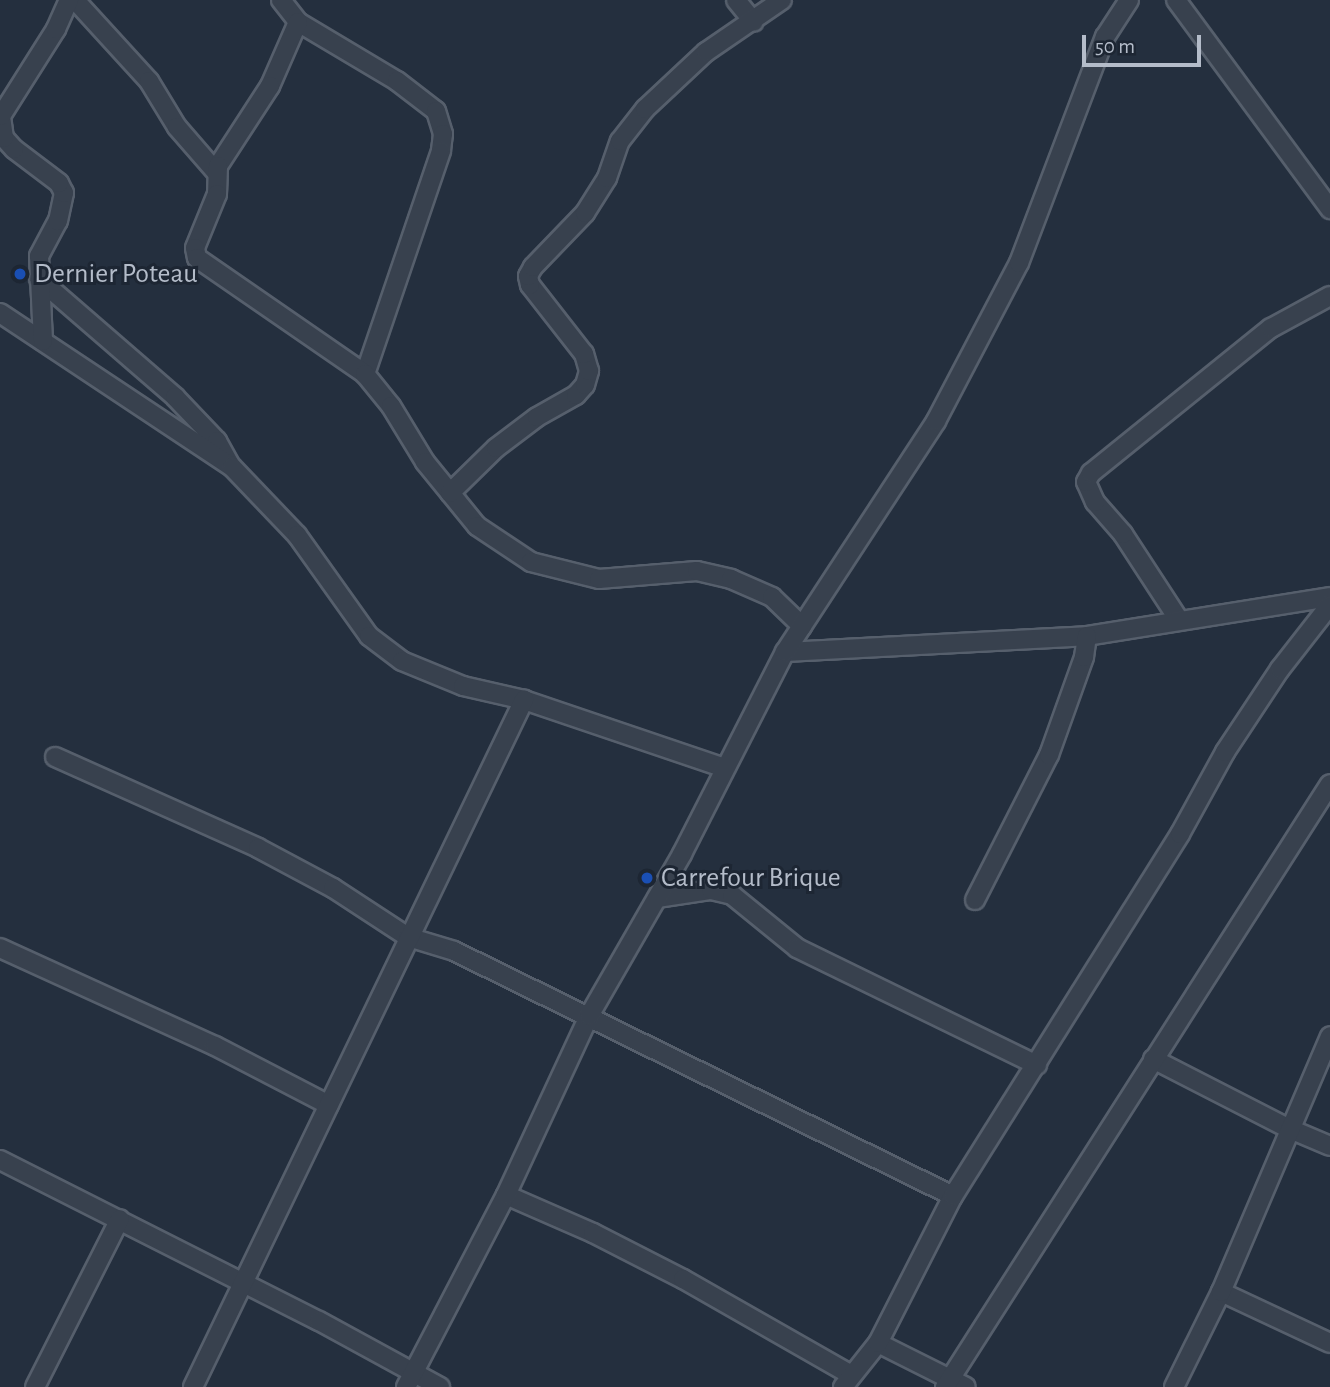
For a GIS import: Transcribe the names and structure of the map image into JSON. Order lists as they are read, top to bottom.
{
  "places": ["Dernier Poteau", "Carrefour Brique"],
  "scale_bar": "50 m"
}
